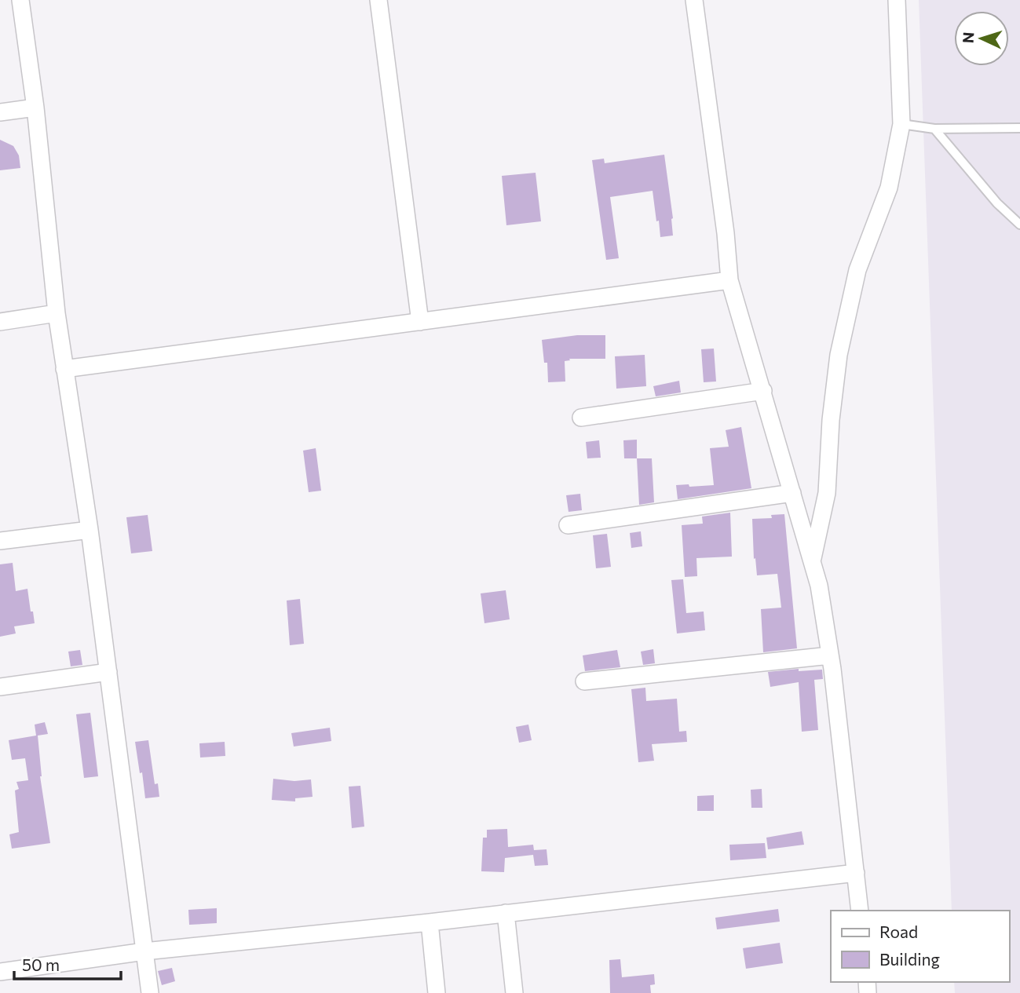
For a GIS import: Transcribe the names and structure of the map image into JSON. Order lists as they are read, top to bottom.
{
  "legend": ["Road", "Building"],
  "scale_bar": "50 m",
  "north": "left"
}
